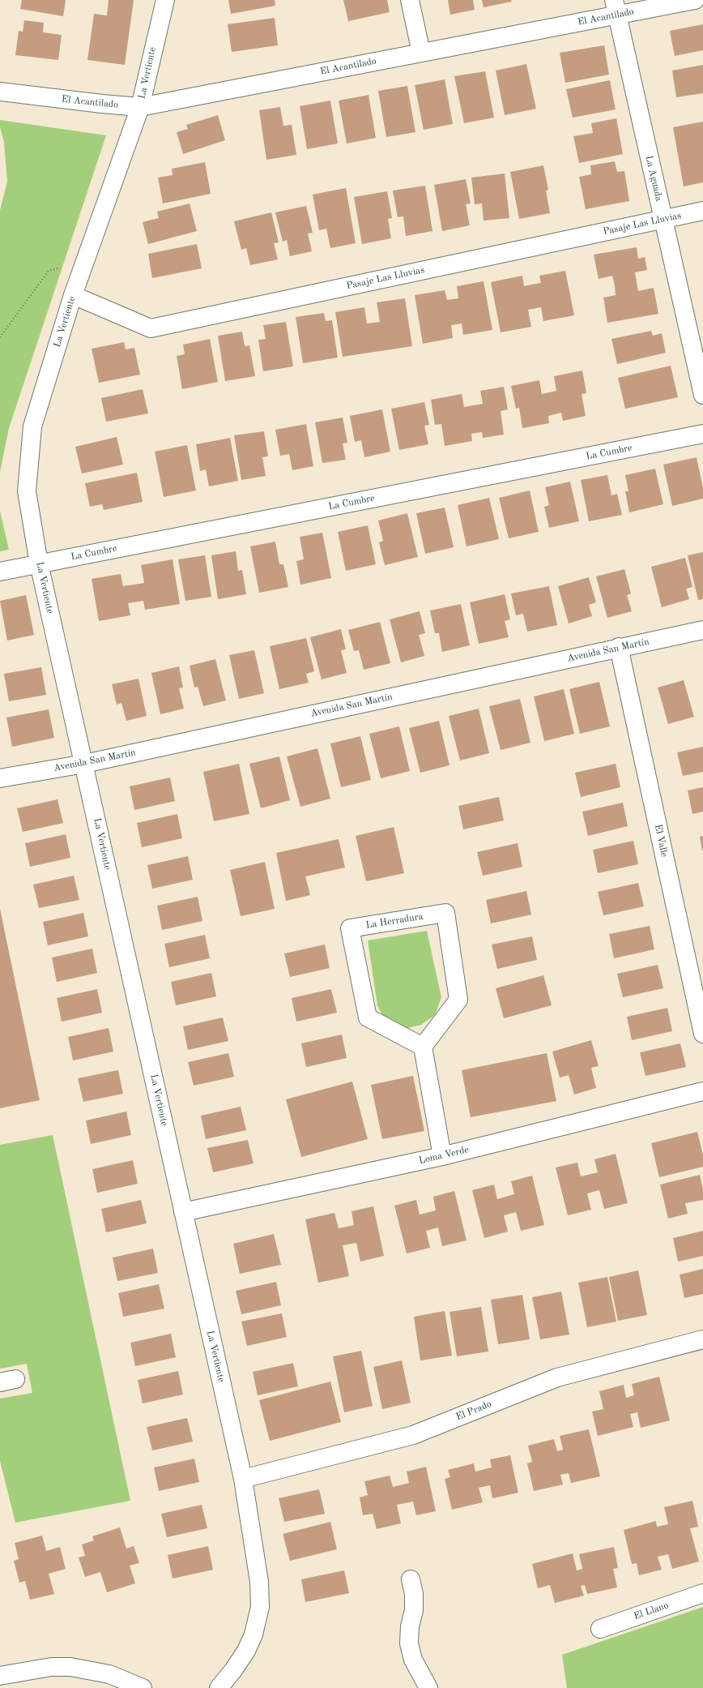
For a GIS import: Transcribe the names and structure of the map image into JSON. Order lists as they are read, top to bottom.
{
  "streets": {
    "street": [
      "El Acantilado",
      "La Vertiente",
      "La Aguada",
      "Pasaje Las Lluvias",
      "La Cumbre",
      "Avenida San Martín",
      "El Valle",
      "La Herradura",
      "Loma Verde",
      "El Prado",
      "El Llano"
    ]
  },
  "crossings": [
    ["El Acantilado", "La Vertiente"],
    ["El Acantilado", "La Aguada"],
    ["La Vertiente", "Pasaje Las Lluvias"],
    ["La Vertiente", "La Cumbre"],
    ["La Vertiente", "Avenida San Martín"],
    ["La Vertiente", "Loma Verde"],
    ["La Vertiente", "El Prado"],
    ["La Aguada", "Pasaje Las Lluvias"],
    ["Avenida San Martín", "El Valle"]
  ]
}
